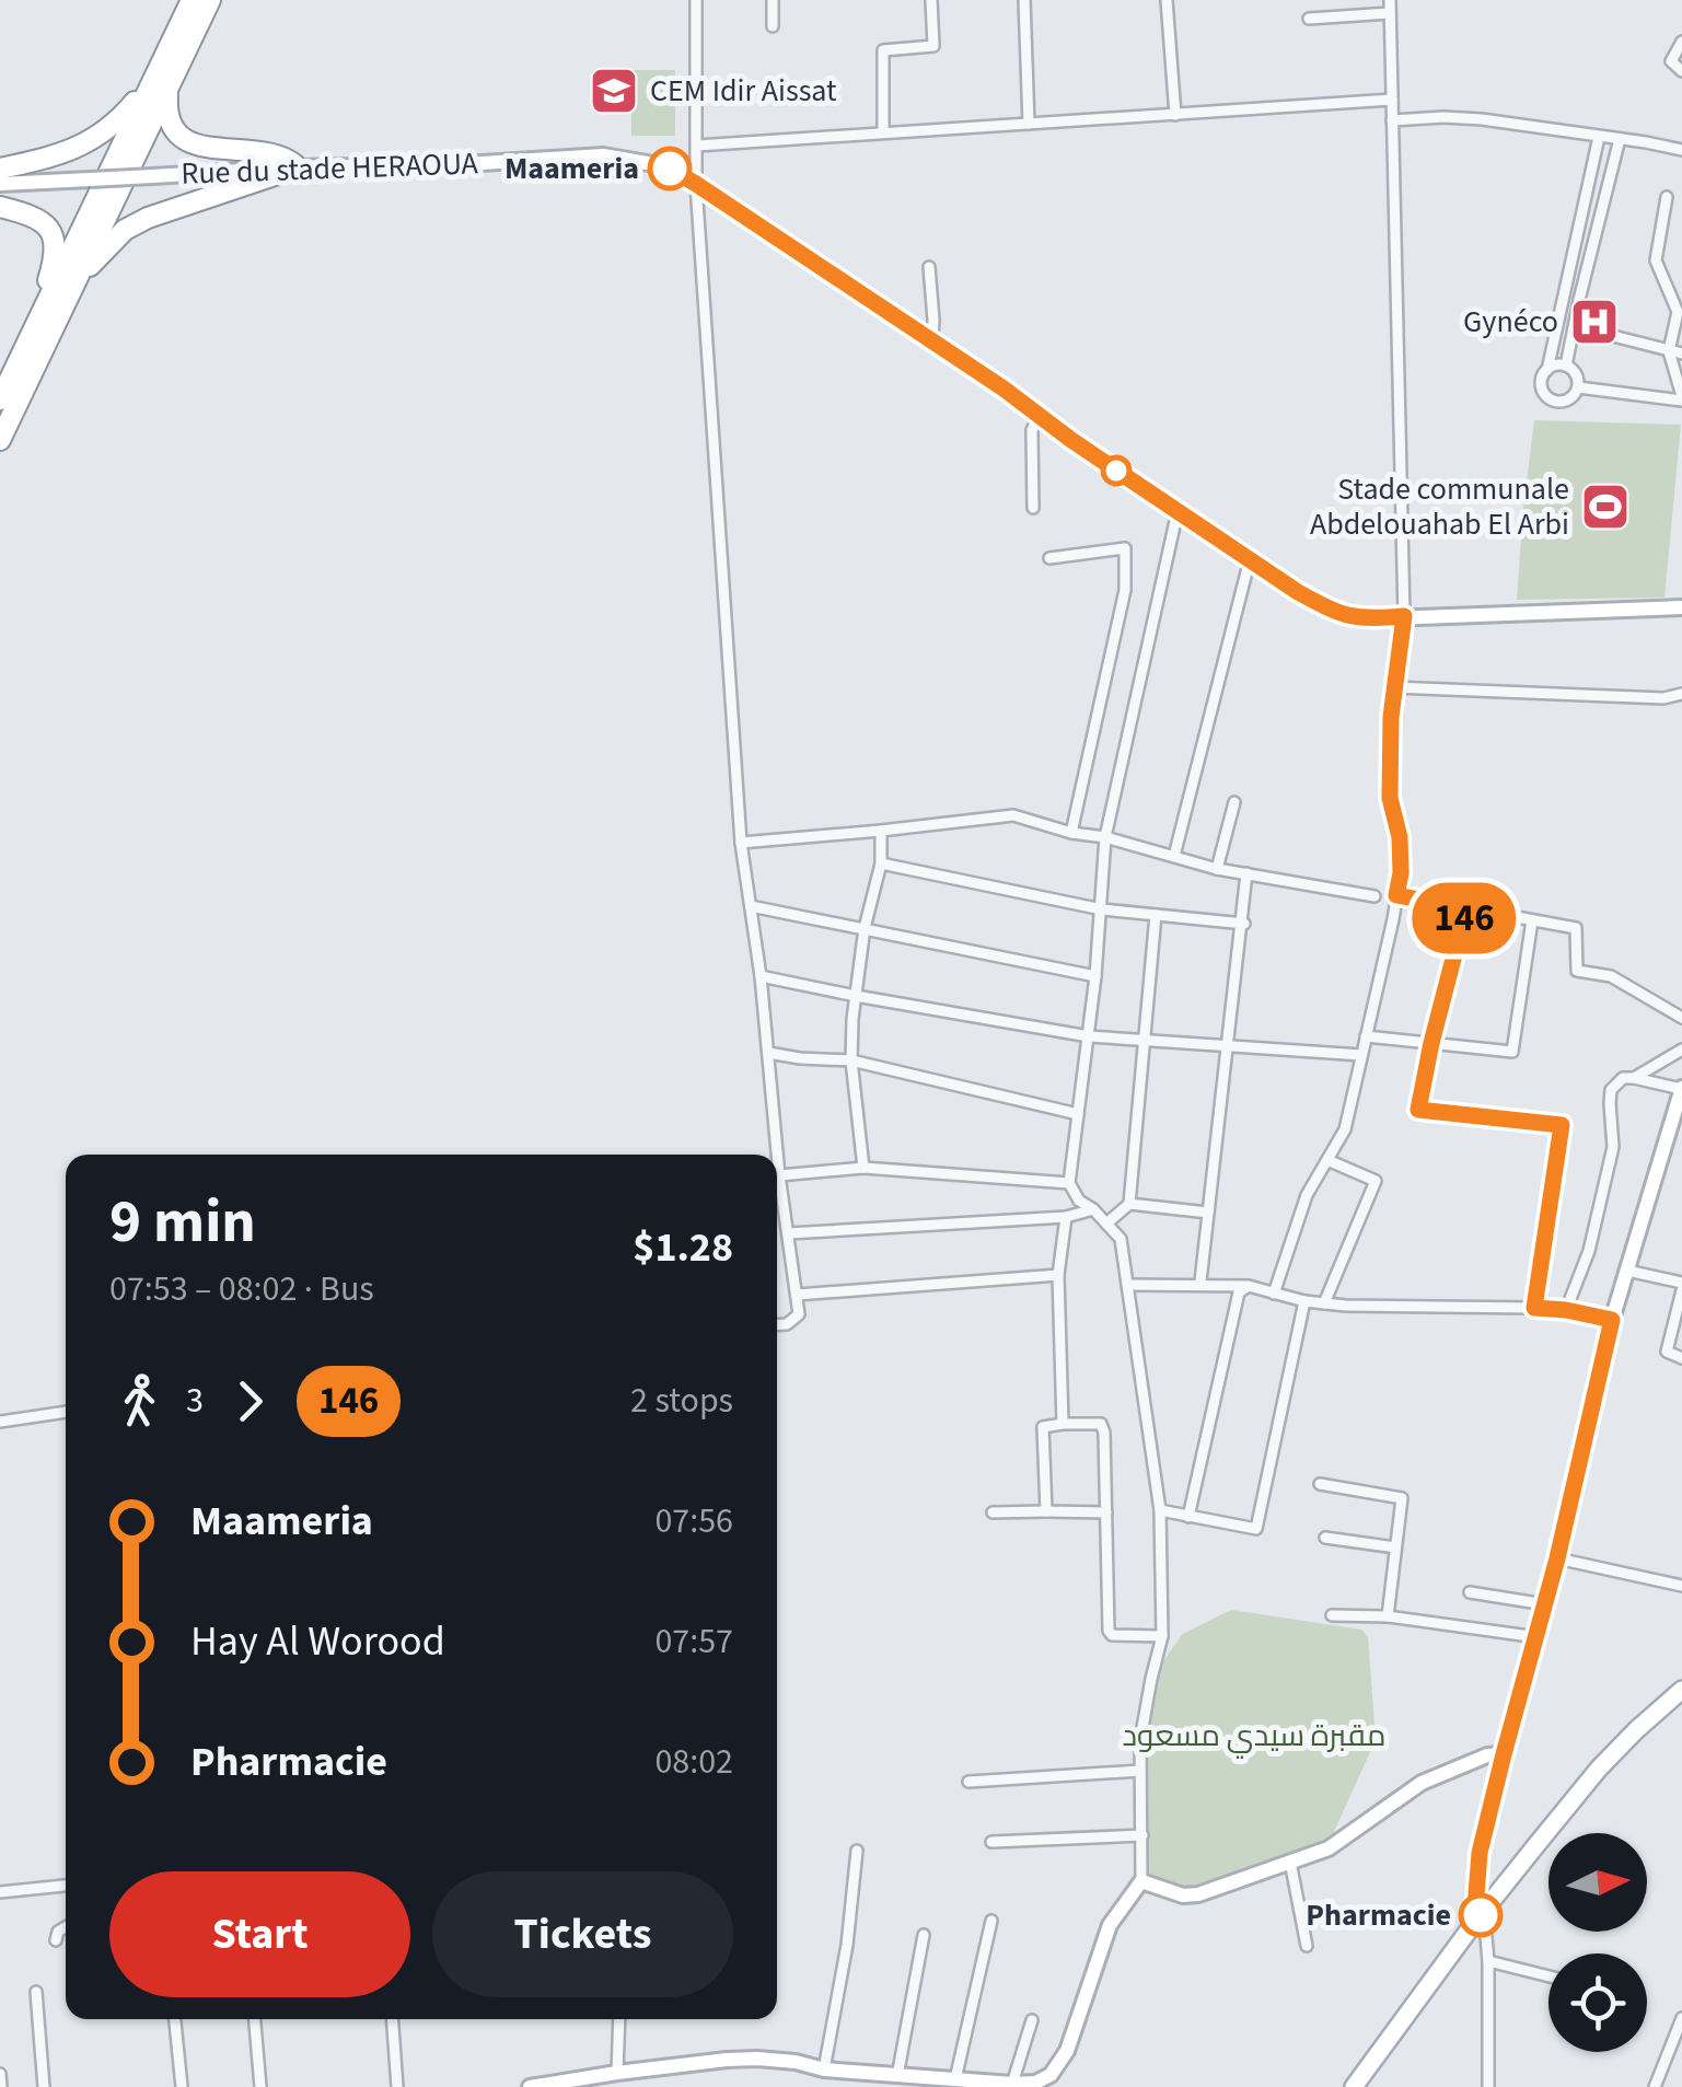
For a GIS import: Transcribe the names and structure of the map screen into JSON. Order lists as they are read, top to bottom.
{
  "streets": {
    "street": ["Rue du stade HERAOUA"]
  },
  "parks": ["مقبرة سيدي مسعود"],
  "places": {
    "school or university": ["CEM Idir Aissat"],
    "other": ["Maameria", "Pharmacie"],
    "hospital": ["Gynéco"],
    "sports": ["Stade communale Abdelouahab El Arbi"]
  },
  "lines": ["bus line 146"],
  "north": "right",
  "page": {
    "on_map": "146",
    "heading": ["9 min", "07:53 – 08:02 · Bus", "$1.28"],
    "legs": ["3", "146", "2 stops"],
    "list": [
      {
        "name": "Maameria",
        "value": "07:56"
      },
      {
        "name": "Hay Al Worood",
        "value": "07:57"
      },
      {
        "name": "Pharmacie",
        "value": "08:02"
      }
    ],
    "buttons": ["Start", "Tickets"]
  }
}
